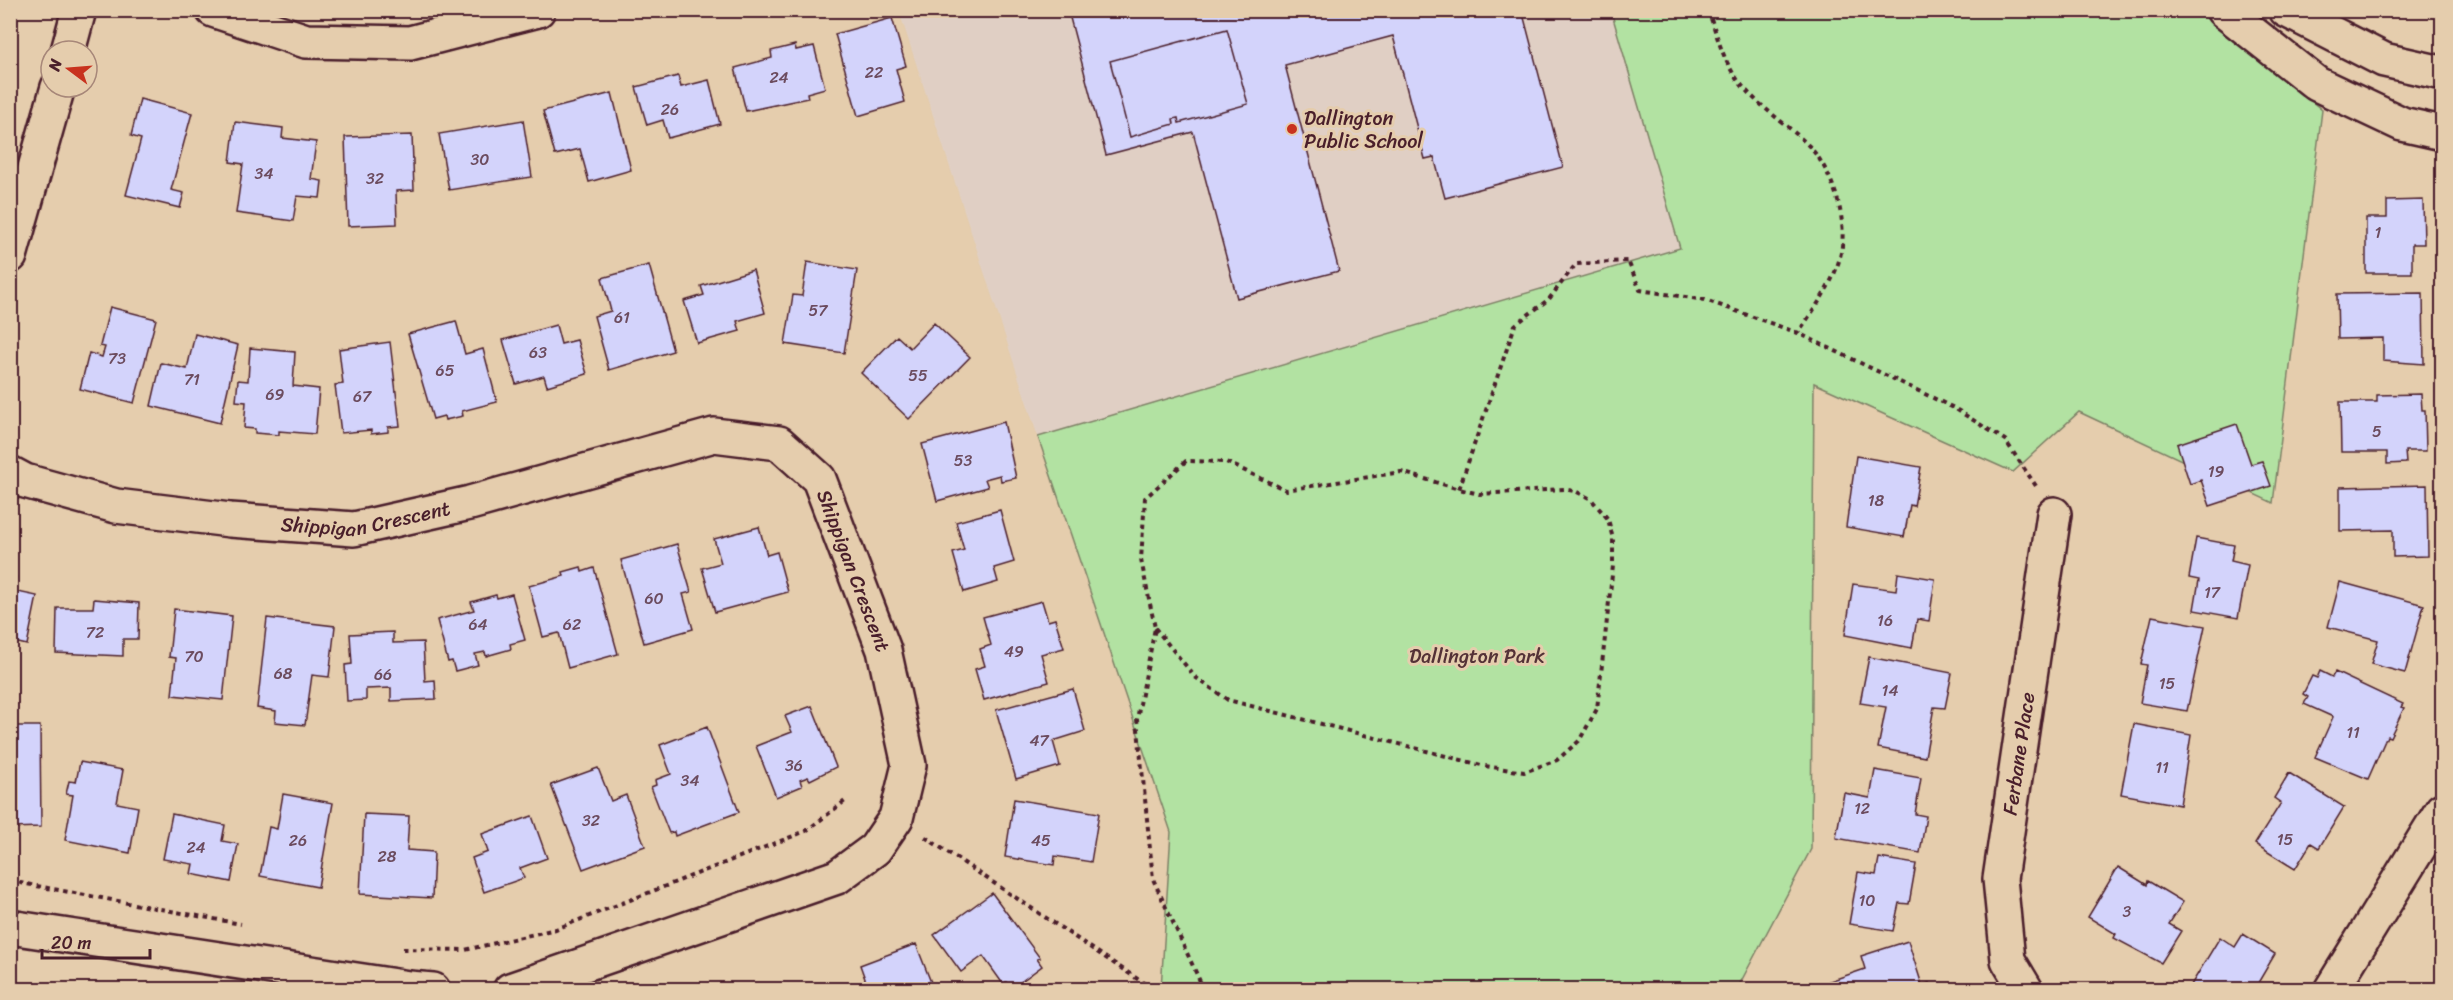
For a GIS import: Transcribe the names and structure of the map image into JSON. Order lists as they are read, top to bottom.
{
  "streets": {
    "street": ["Shippigan Crescent", "Ferbane Place"]
  },
  "parks": ["Dallington Park"],
  "places": ["Dallington Public School"],
  "house_numbers": [
    "22",
    "24",
    "26",
    "30",
    "34",
    "32",
    "1",
    "57",
    "61",
    "63",
    "73",
    "65",
    "55",
    "71",
    "69",
    "67",
    "5",
    "53",
    "19",
    "18",
    "17",
    "60",
    "16",
    "64",
    "62",
    "72",
    "49",
    "70",
    "68",
    "66",
    "15",
    "14",
    "11",
    "47",
    "36",
    "11",
    "34",
    "12",
    "32",
    "15",
    "26",
    "45",
    "24",
    "28",
    "10",
    "3"
  ],
  "scale_bar": "20 m",
  "north": "left"
}
